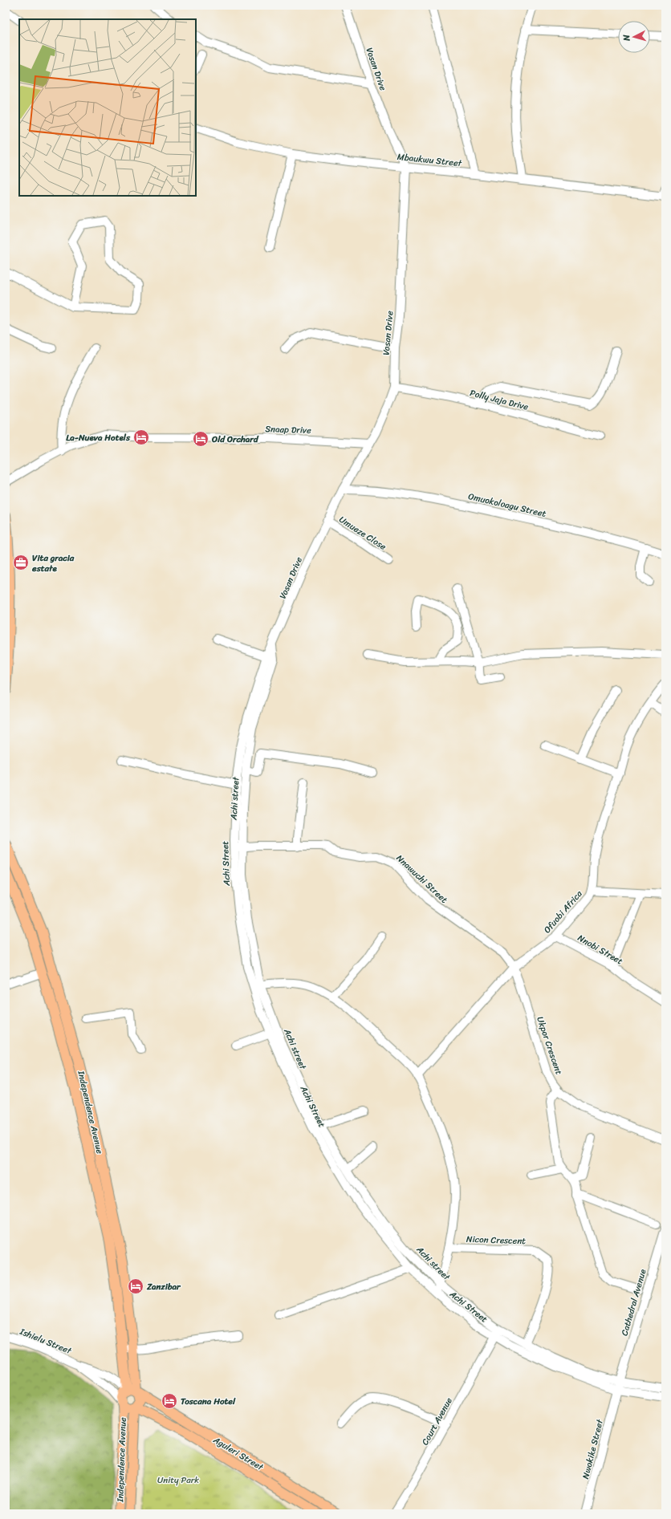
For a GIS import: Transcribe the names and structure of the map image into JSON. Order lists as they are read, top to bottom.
{
  "streets": {
    "main road": ["Independence Avenue", "Aguleri Street"],
    "street": [
      "Vosan Drive",
      "Mbaukwu Street",
      "Polly Jaja Drive",
      "Snaap Drive",
      "Omuokoloagu Street",
      "Umueze Close",
      "Achi street",
      "Achi Street",
      "Nnawuchi Street",
      "Ofuobi Africa",
      "Nnobi Street",
      "Ukpor Crescent",
      "Nicon Crescent",
      "Cathedral Avenue",
      "Ishielu Street",
      "Court Avenue",
      "Nwokike Street"
    ]
  },
  "crossings": [
    ["Vosan Drive", "Mbaukwu Street"],
    ["Vosan Drive", "Polly Jaja Drive"],
    ["Vosan Drive", "Snaap Drive"],
    ["Vosan Drive", "Omuokoloagu Street"],
    ["Vosan Drive", "Umueze Close"],
    ["Vosan Drive", "Achi street"],
    ["Vosan Drive", "Achi Street"],
    ["Achi street", "Achi Street"],
    ["Achi street", "Nnawuchi Street"],
    ["Achi street", "Nicon Crescent"],
    ["Achi street", "Cathedral Avenue"],
    ["Achi street", "Court Avenue"],
    ["Achi Street", "Nnawuchi Street"],
    ["Achi Street", "Cathedral Avenue"],
    ["Achi Street", "Court Avenue"],
    ["Achi Street", "Nwokike Street"],
    ["Nnawuchi Street", "Ofuobi Africa"],
    ["Nnawuchi Street", "Ukpor Crescent"],
    ["Ofuobi Africa", "Nnobi Street"],
    ["Ofuobi Africa", "Ukpor Crescent"],
    ["Independence Avenue", "Aguleri Street"],
    ["Cathedral Avenue", "Nwokike Street"]
  ],
  "parks": ["Unity Park"],
  "places": {
    "hotel": [
      "La-Nueva Hotels",
      "Old Orchard",
      "Zanzibar",
      "Toscana Hotel"
    ],
    "office": ["Vita gracia estate"]
  },
  "north": "left"
}
